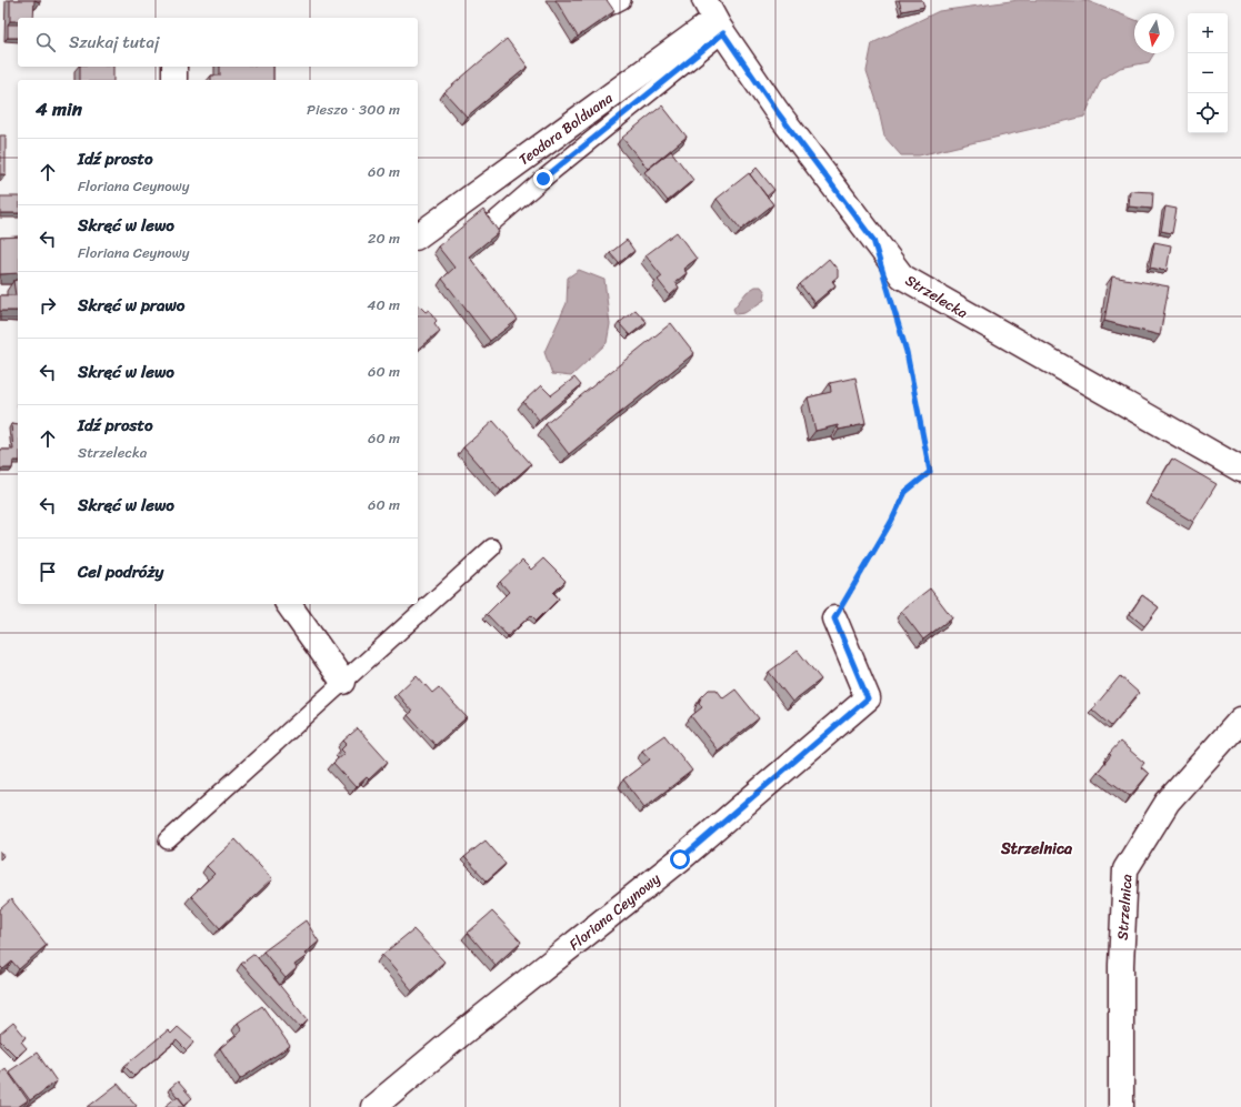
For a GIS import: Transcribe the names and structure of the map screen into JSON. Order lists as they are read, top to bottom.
{
  "streets": {
    "street": [
      "Teodora Bolduana",
      "Strzelecka",
      "Strzelnica",
      "Floriana Ceynowy"
    ]
  },
  "crossings": [
    ["Teodora Bolduana", "Strzelecka"]
  ],
  "districts": ["Strzelnica"],
  "north": "bottom",
  "page": {
    "map_buttons": ["+", "−"],
    "search": "Szukaj tutaj",
    "heading": ["4 min", "Pieszo · 300 m"],
    "list": [
      ["Idź prosto", "Floriana Ceynowy", "60 m"],
      ["Skręć w lewo", "Floriana Ceynowy", "20 m"],
      ["Skręć w prawo", "40 m"],
      ["Skręć w lewo", "60 m"],
      ["Idź prosto", "Strzelecka", "60 m"],
      ["Skręć w lewo", "60 m"],
      "Cel podróży"
    ]
  }
}
